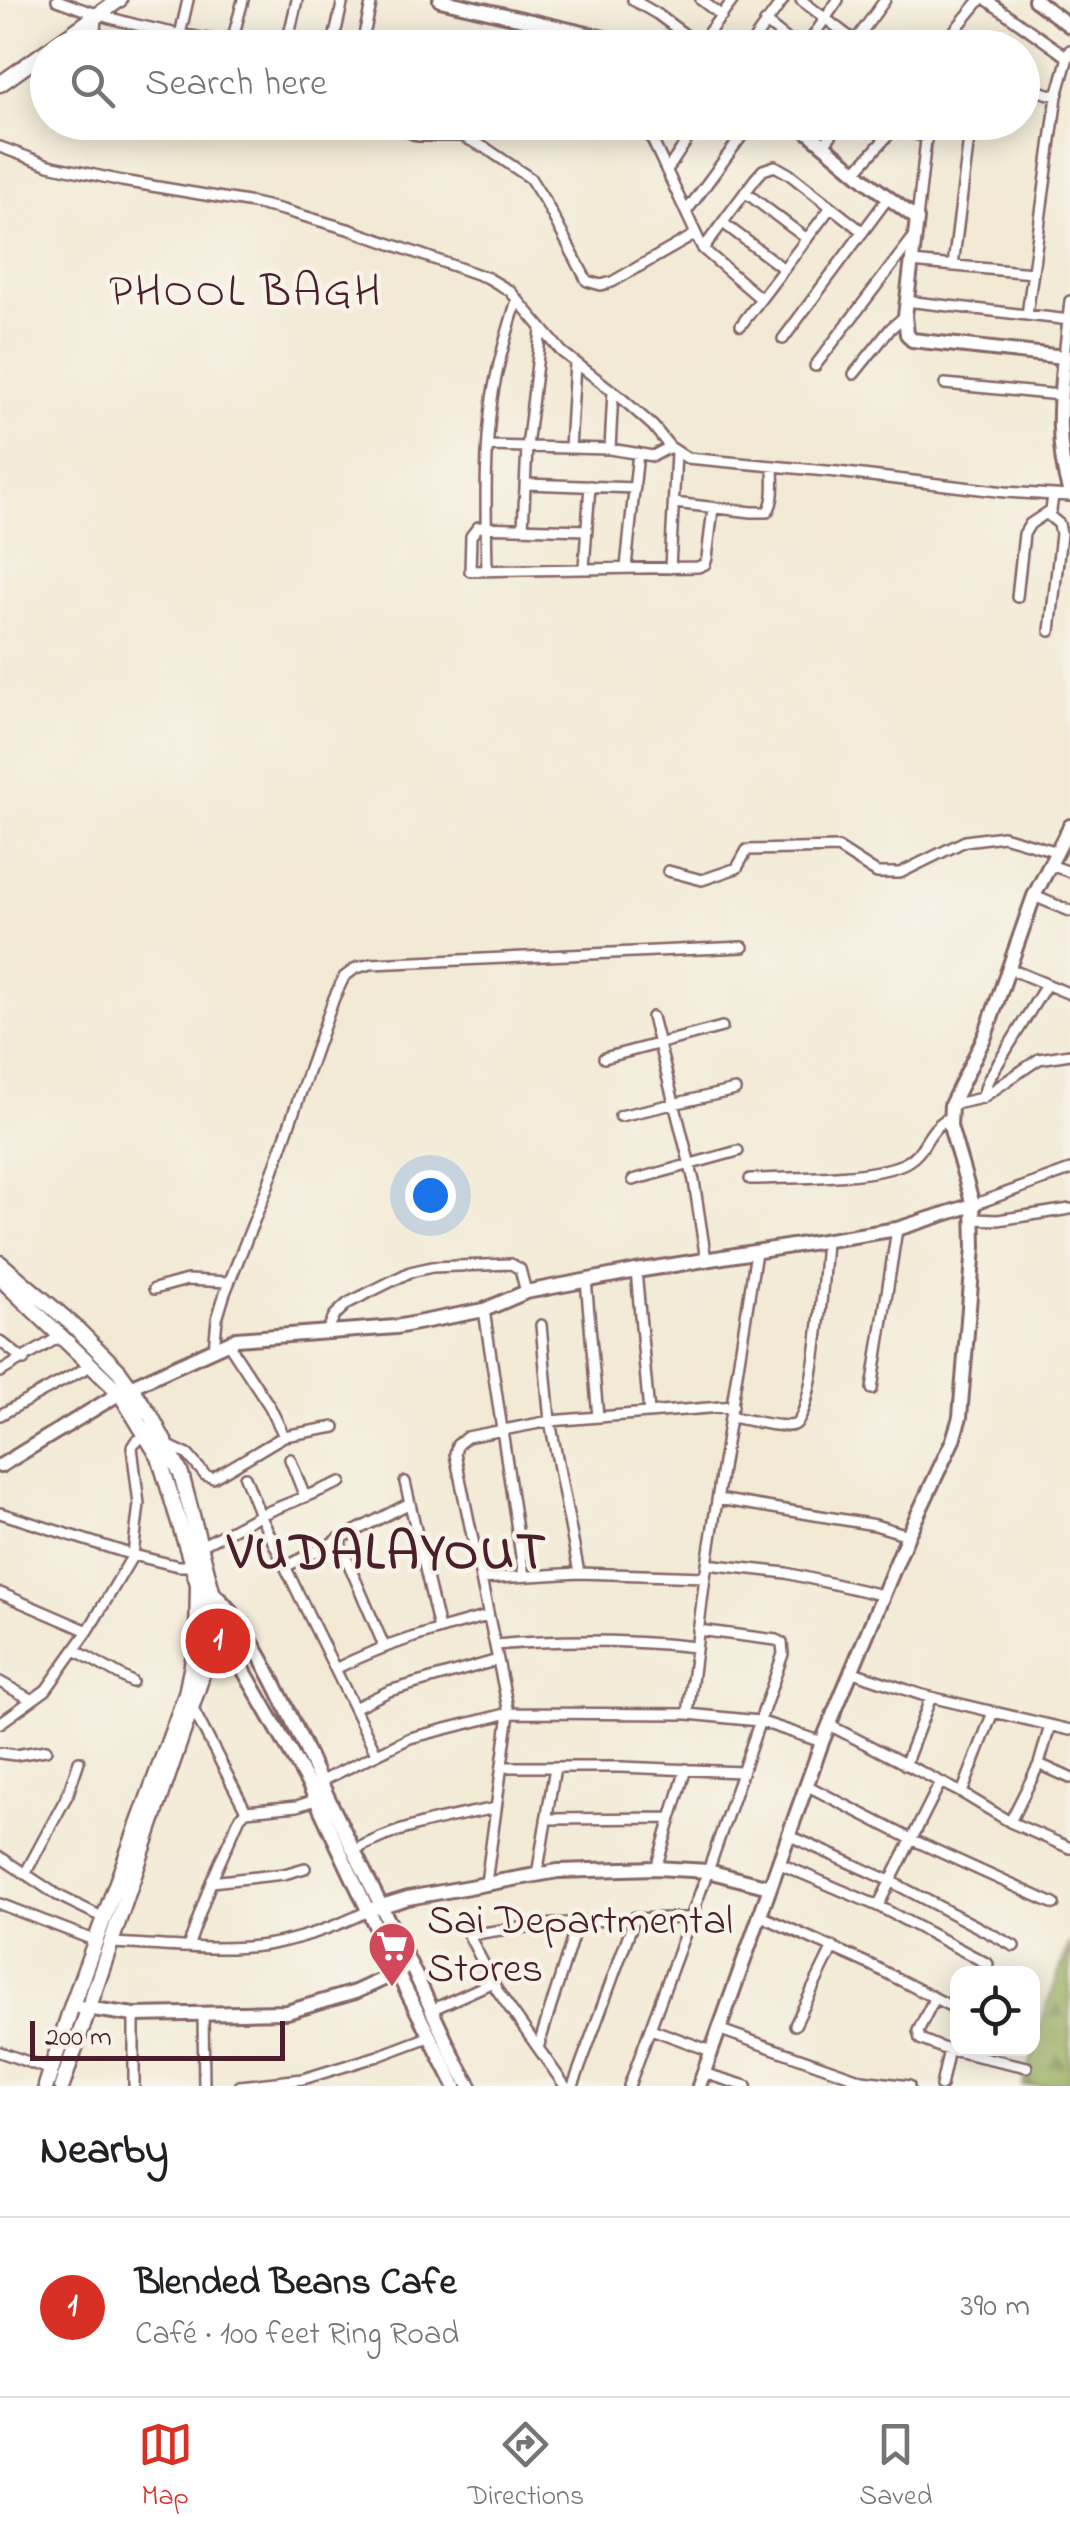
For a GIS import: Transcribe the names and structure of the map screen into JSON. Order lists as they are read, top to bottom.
{
  "districts": ["PHOOL BAGH", "VUDALAYOUT"],
  "places": {
    "supermarket": ["Sai Departmental Stores"]
  },
  "scale_bar": "200 m",
  "page": {
    "search": "Search here",
    "pins": "1",
    "scale": "200 m",
    "heading": "Nearby",
    "list": [
      {
        "mark": "1",
        "name": "Blended Beans Cafe",
        "note": "Café · 100 feet Ring Road",
        "value": "390 m"
      }
    ],
    "nav": ["Map", "Directions", "Saved"]
  }
}
